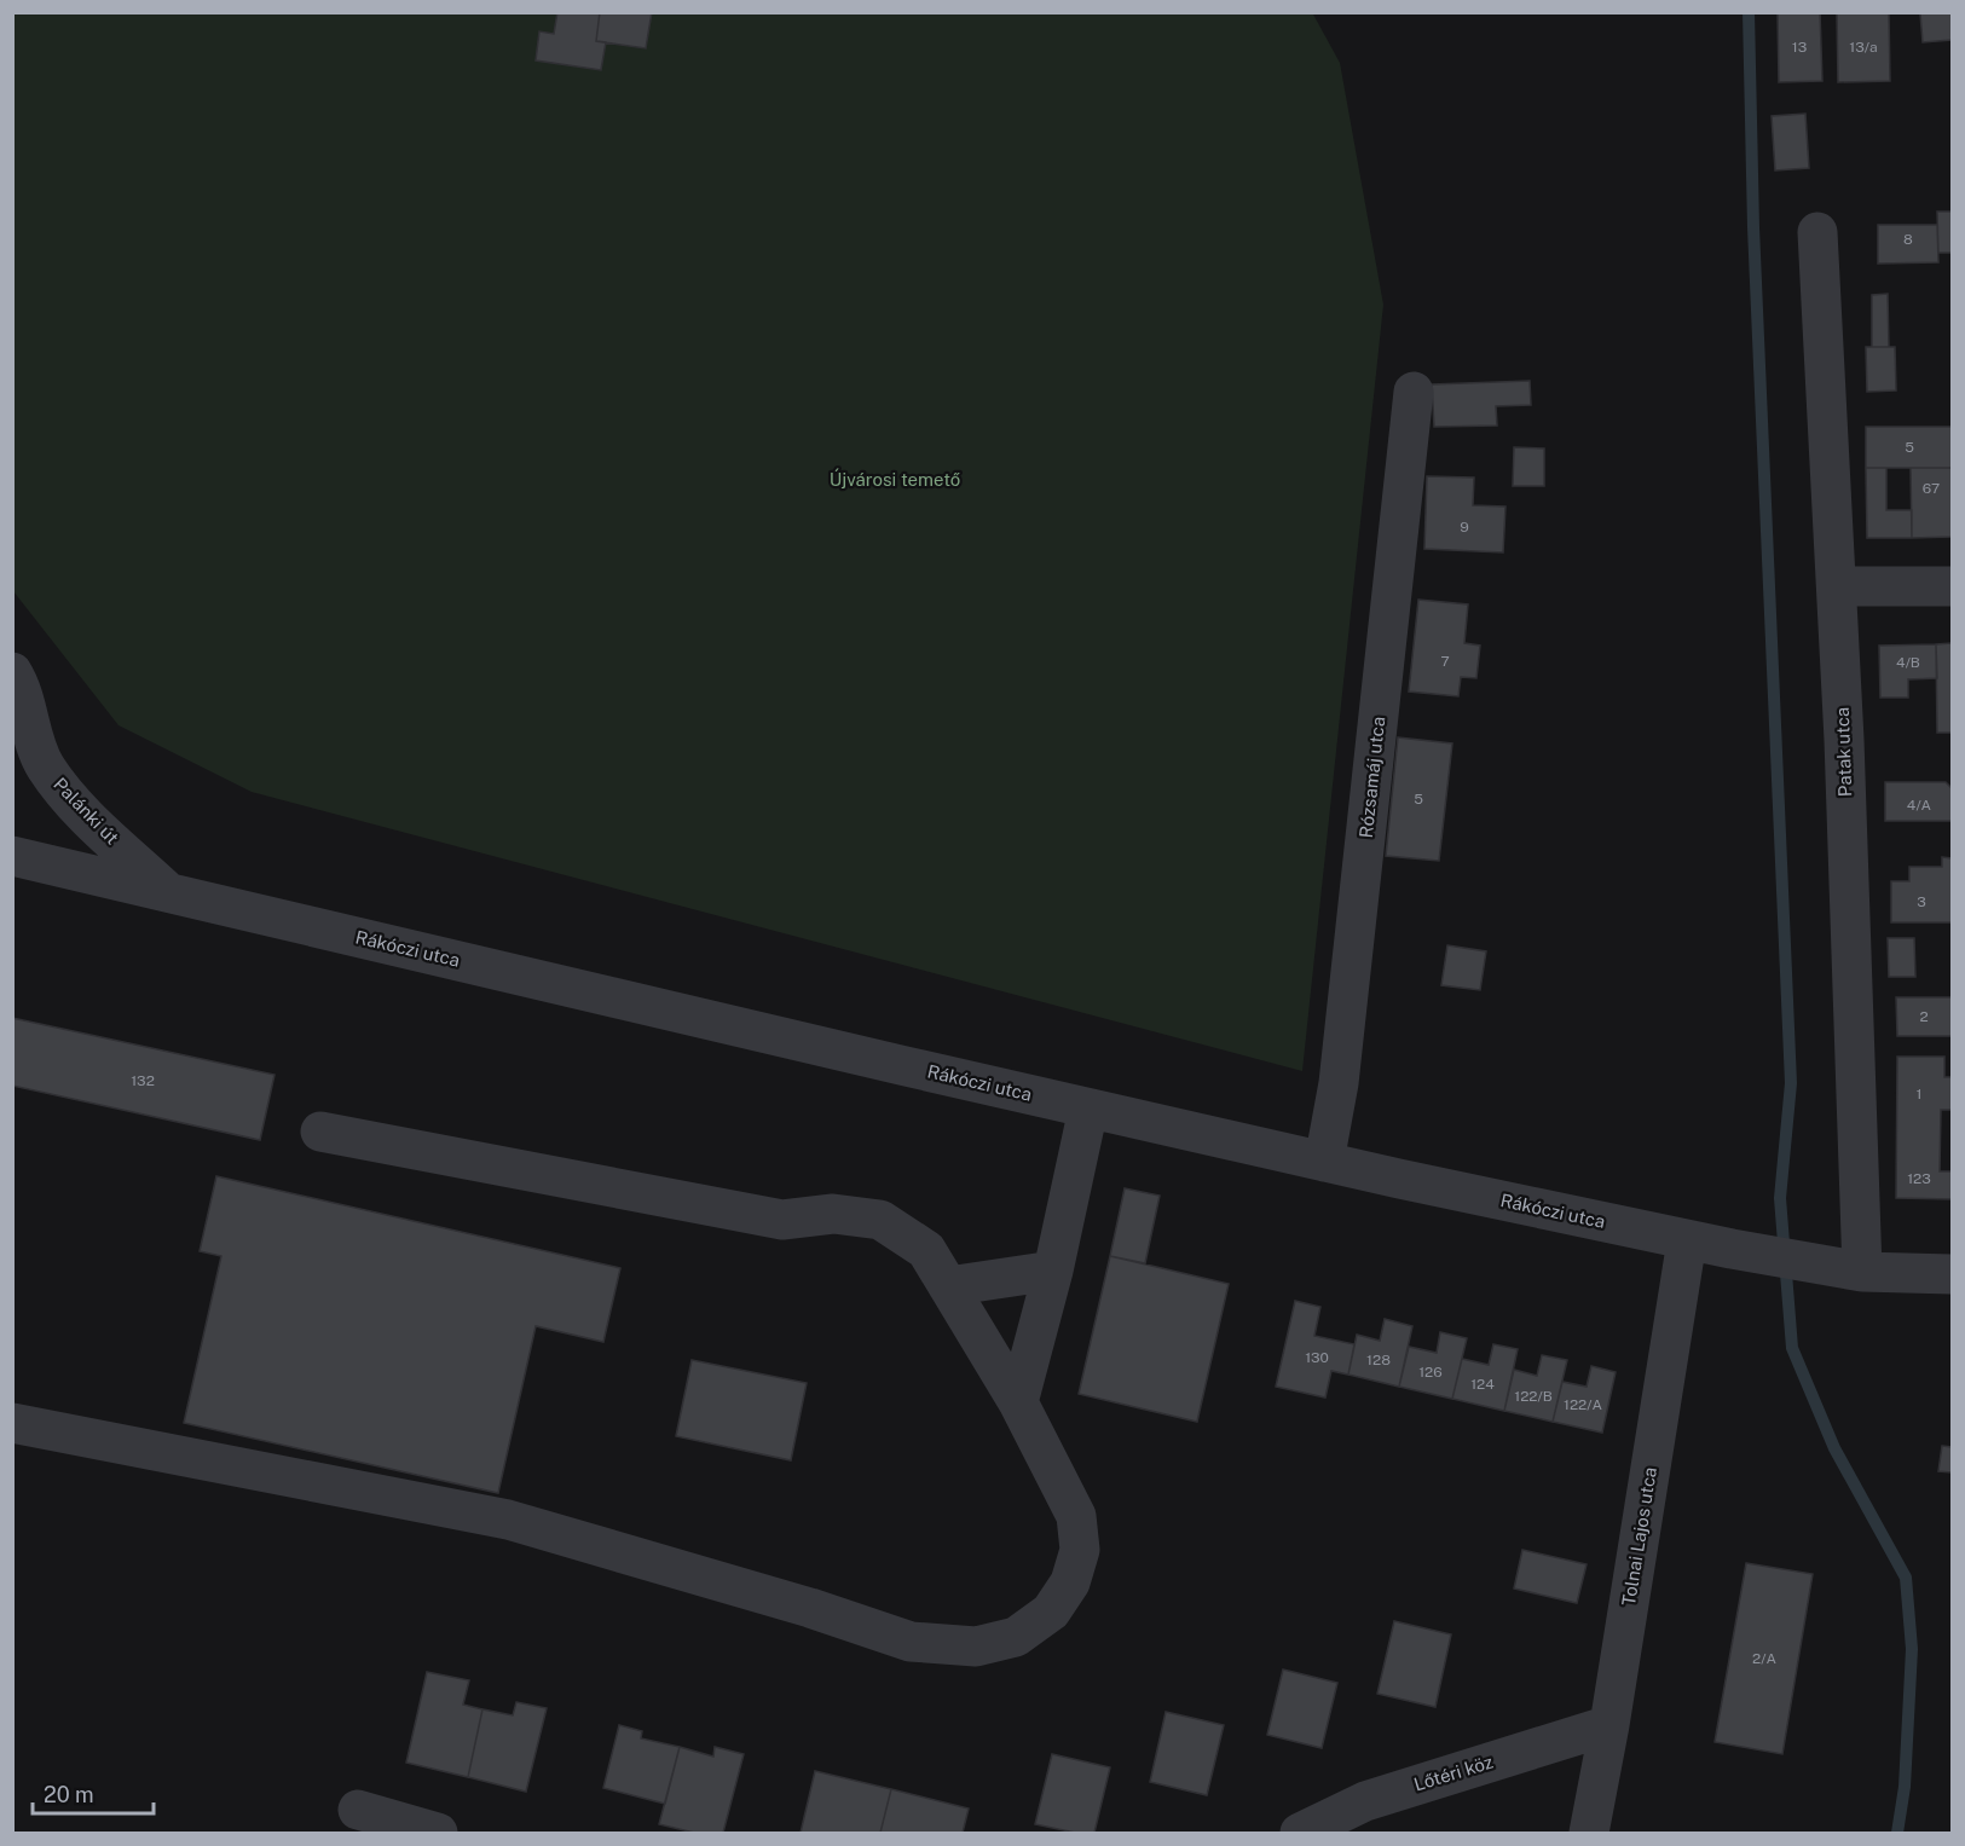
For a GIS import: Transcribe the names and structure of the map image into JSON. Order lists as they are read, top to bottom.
{
  "streets": {
    "street": [
      "Patak utca",
      "Rózsamáj utca",
      "Palánki út",
      "Rákóczi utca",
      "Tolnai Lajos utca",
      "Lőtéri köz"
    ]
  },
  "crossings": [
    ["Patak utca", "Rákóczi utca"],
    ["Rózsamáj utca", "Rákóczi utca"],
    ["Palánki út", "Rákóczi utca"],
    ["Rákóczi utca", "Tolnai Lajos utca"],
    ["Tolnai Lajos utca", "Lőtéri köz"]
  ],
  "parks": ["Újvárosi temető"],
  "house_numbers": [
    "13",
    "13/a",
    "8",
    "5",
    "67",
    "9",
    "7",
    "4/B",
    "5",
    "4/A",
    "3",
    "2",
    "132",
    "1",
    "123",
    "130",
    "128",
    "126",
    "124",
    "122/B",
    "122/A",
    "2/A"
  ],
  "scale_bar": "20 m"
}
